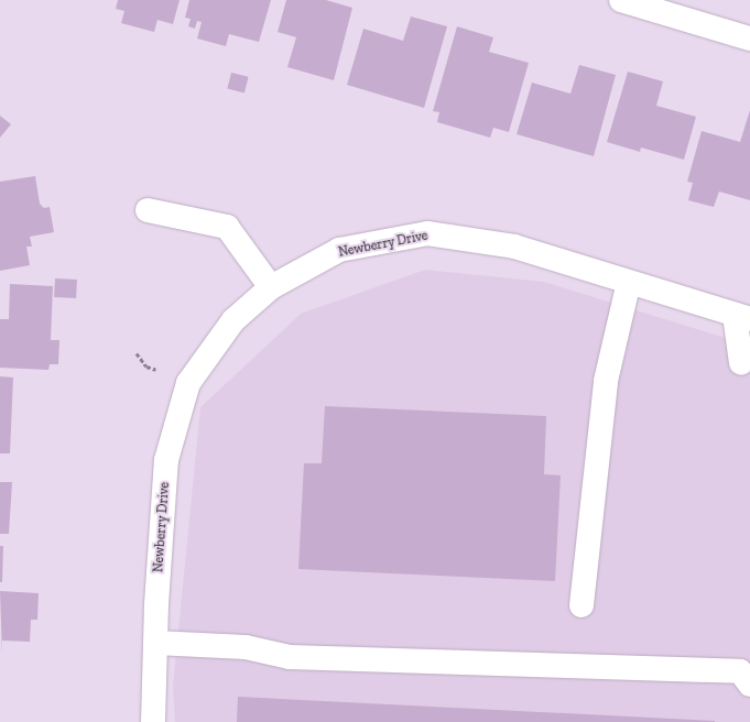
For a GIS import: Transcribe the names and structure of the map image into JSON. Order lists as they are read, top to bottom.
{
  "streets": {
    "main road": ["Newberry Drive"]
  }
}
